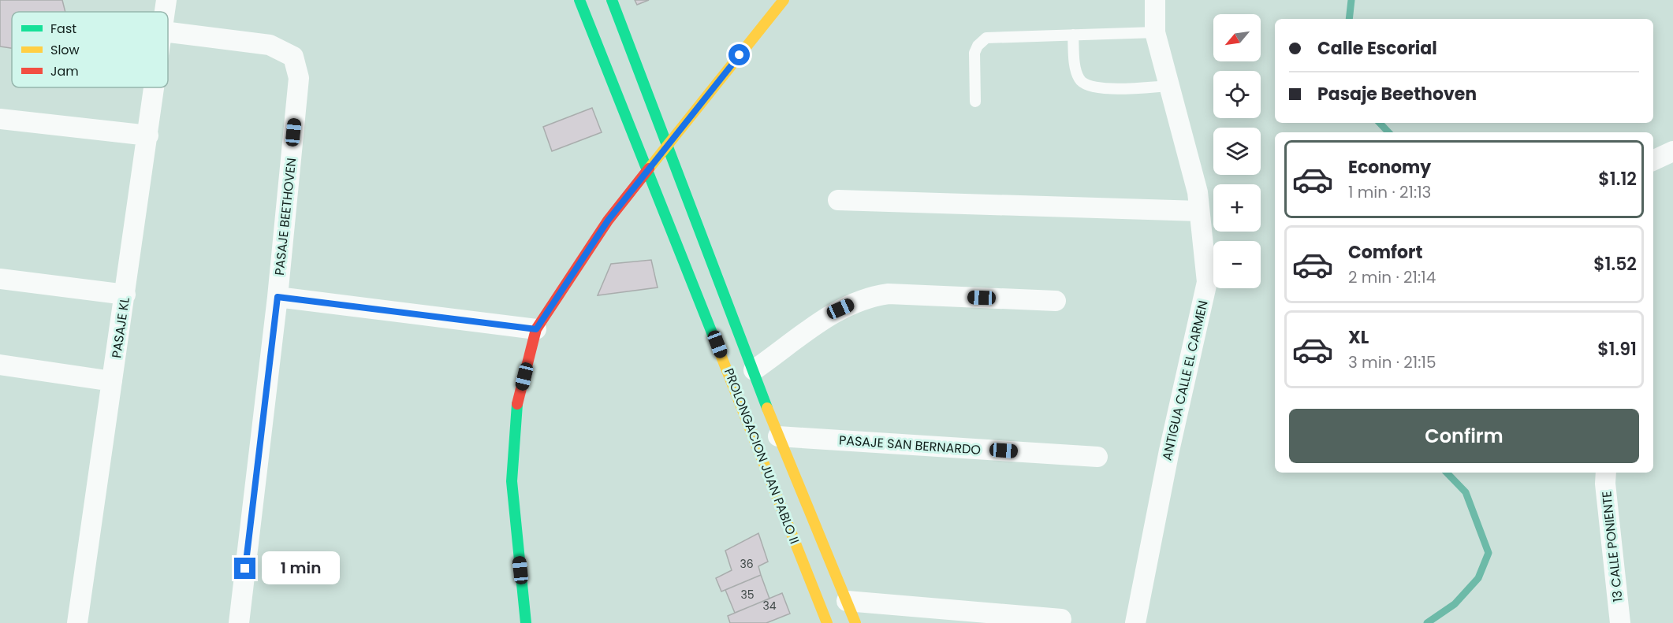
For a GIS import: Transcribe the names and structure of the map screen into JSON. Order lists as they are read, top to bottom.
{
  "streets": {
    "main road": ["PROLONGACION JUAN PABLO II"],
    "street": [
      "PASAJE BEETHOVEN",
      "PASAJE KL",
      "ANTIGUA CALLE EL CARMEN",
      "PASAJE SAN BERNARDO",
      "13 CALLE PONIENTE"
    ]
  },
  "crossings": [
    ["PASAJE SAN BERNARDO", "PROLONGACION JUAN PABLO II"]
  ],
  "house_numbers": ["36", "35", "34"],
  "legend": ["Fast", "Slow", "Jam"],
  "north": "bottom left",
  "page": {
    "map_buttons": ["+", "−"],
    "banner": ["Calle Escorial", "Pasaje Beethoven"],
    "list": [
      {
        "name": "Economy",
        "note": "1 min · 21:13",
        "value": "$1.12"
      },
      {
        "name": "Comfort",
        "note": "2 min · 21:14",
        "value": "$1.52"
      },
      {
        "name": "XL",
        "note": "3 min · 21:15",
        "value": "$1.91"
      }
    ],
    "buttons": "Confirm",
    "bubble": "1 min"
  }
}
